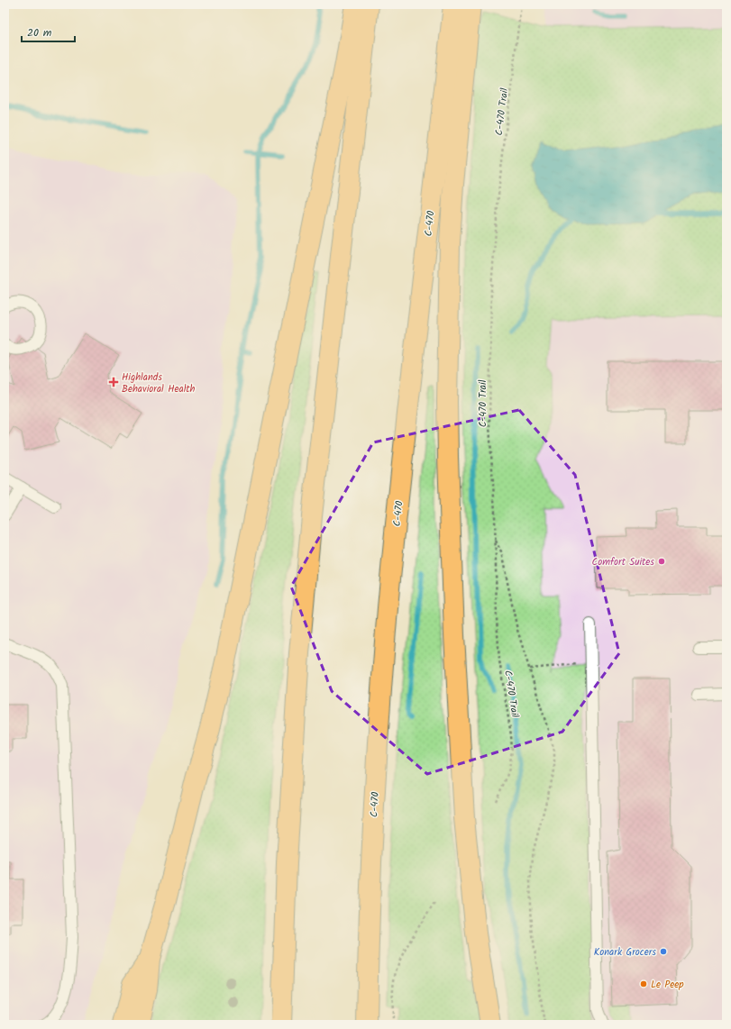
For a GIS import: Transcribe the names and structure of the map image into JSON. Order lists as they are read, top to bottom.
{
  "streets": {
    "highway": ["C-470"],
    "path": ["C-470 Trail"]
  },
  "places": {
    "health": ["Highlands Behavioral Health"],
    "other": ["Comfort Suites", "Konark Grocers", "Le Peep"]
  },
  "scale_bar": "20 m"
}
